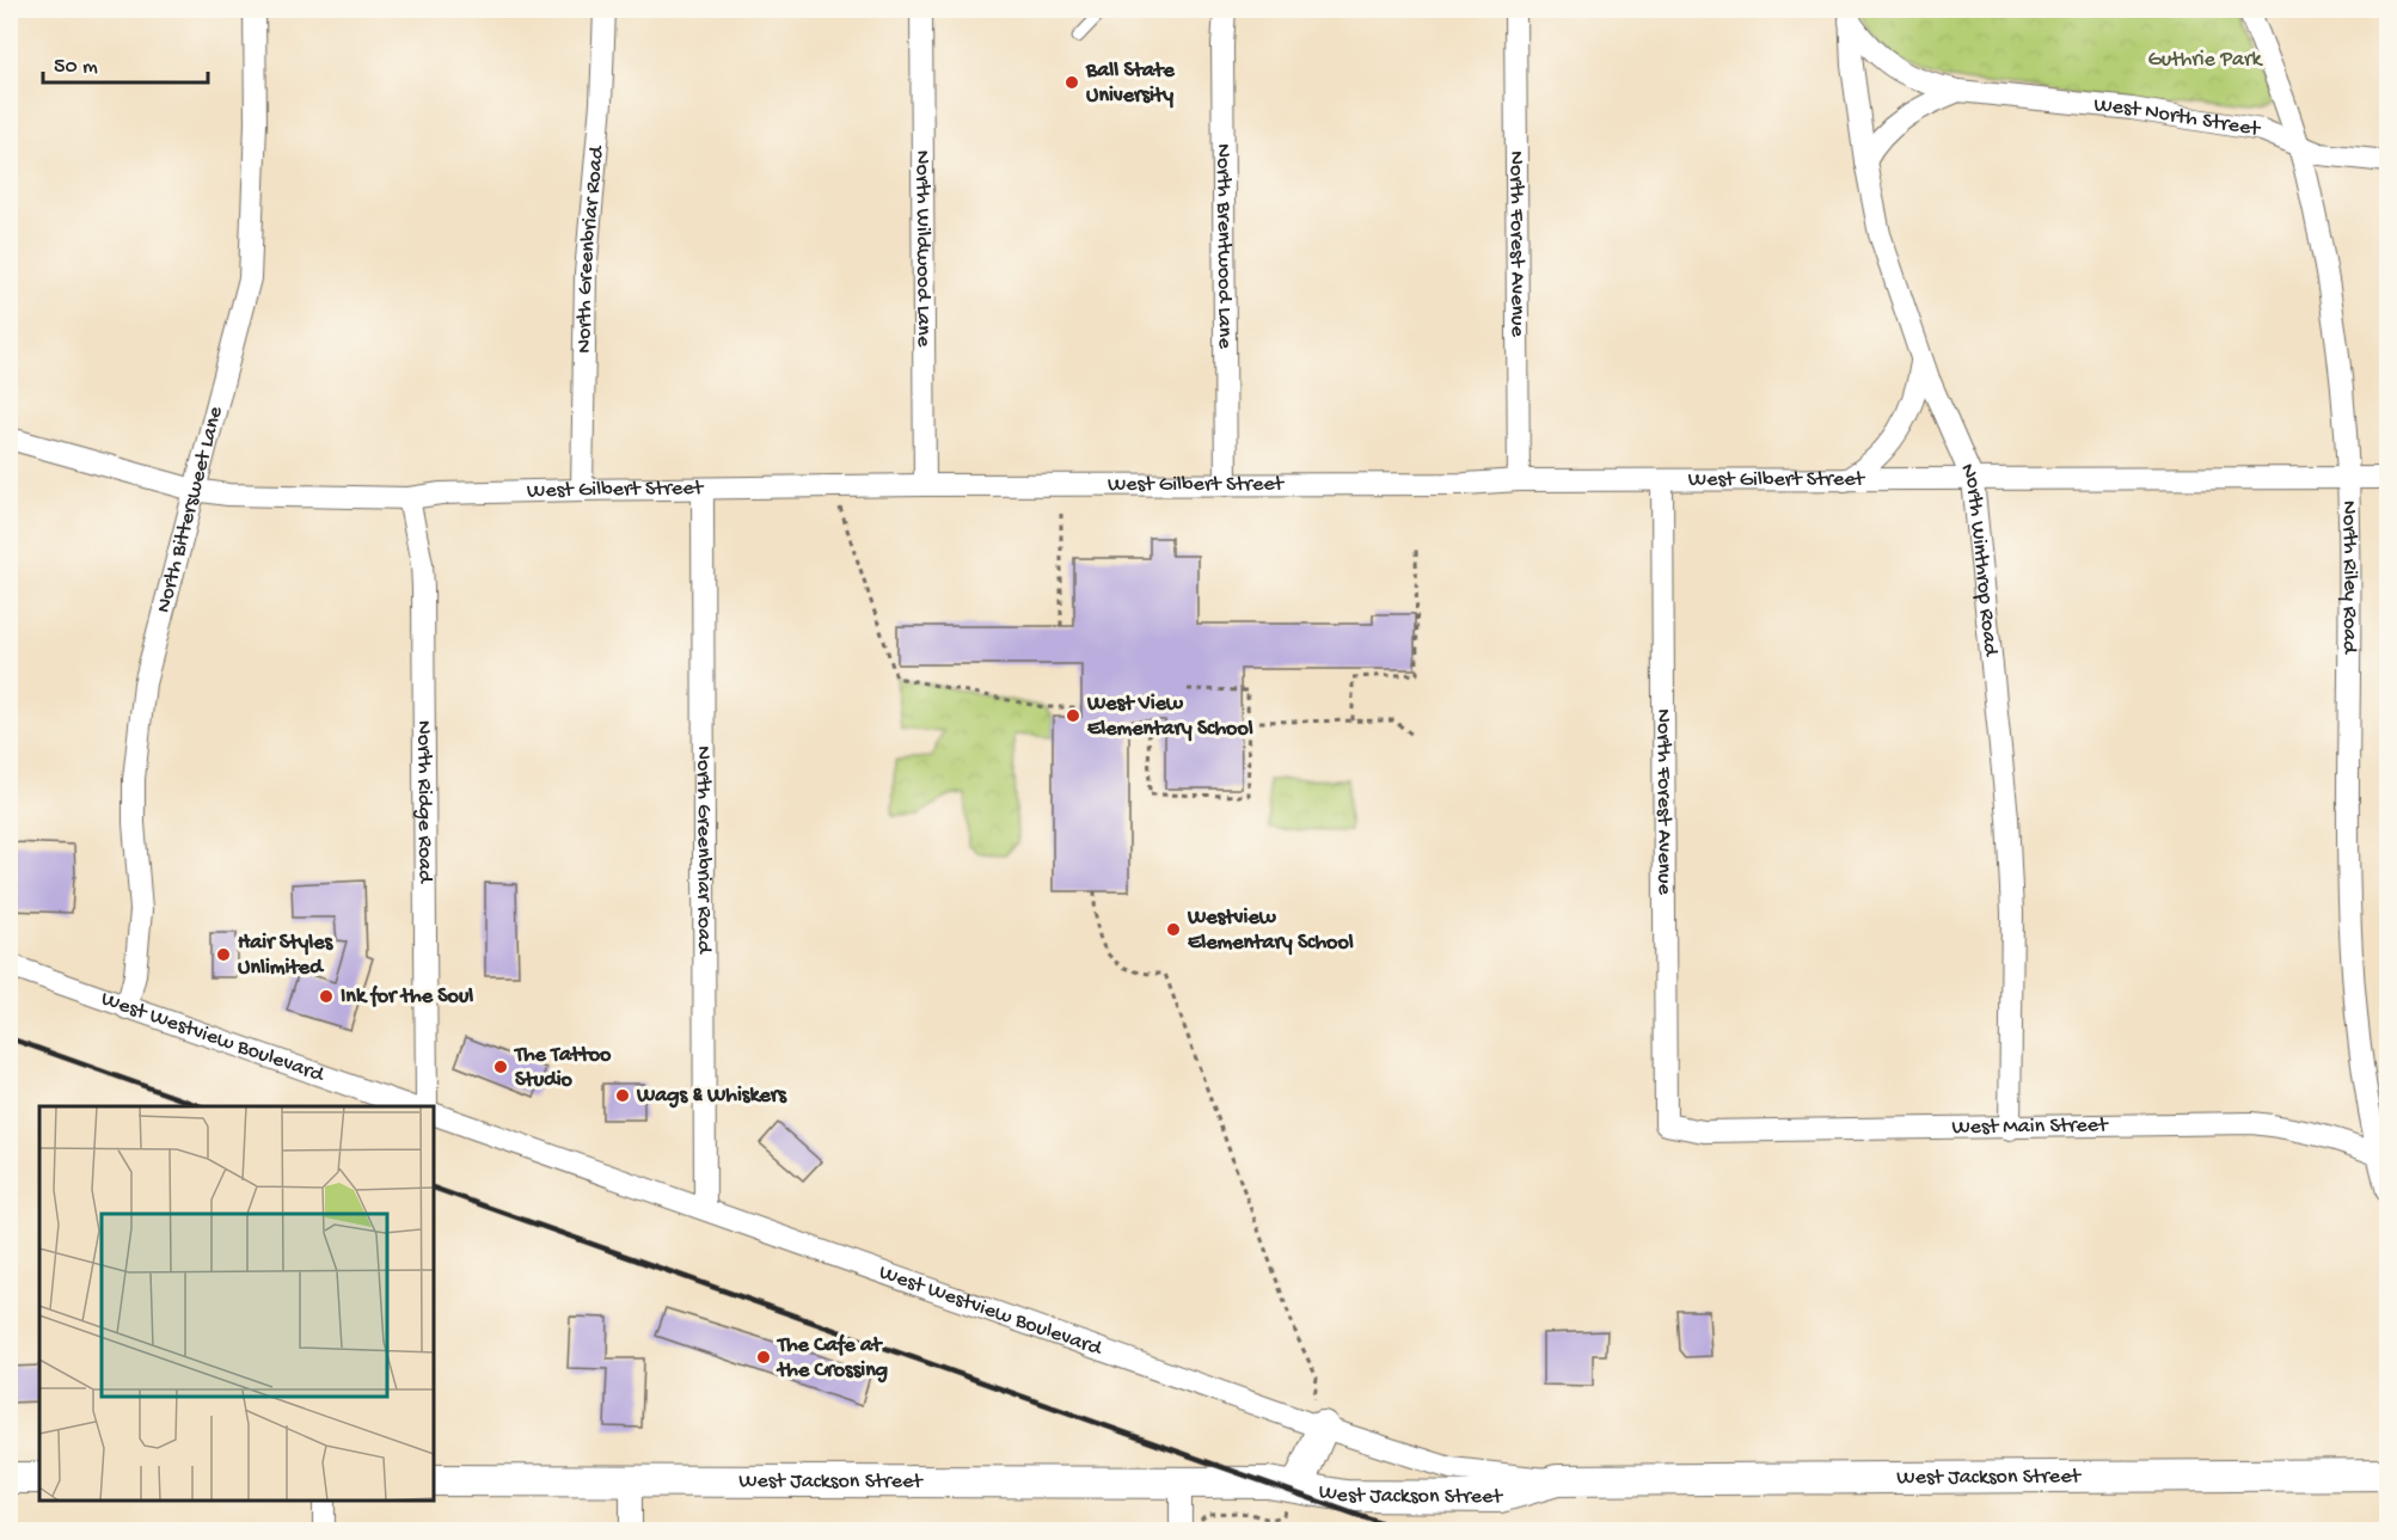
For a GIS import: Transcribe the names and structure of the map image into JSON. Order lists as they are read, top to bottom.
{
  "streets": {
    "main road": ["West Jackson Street"],
    "street": [
      "West North Street",
      "North Forest Avenue",
      "North Brentwood Lane",
      "North Wildwood Lane",
      "North Greenbriar Road",
      "West Gilbert Street",
      "North Bittersweet Lane",
      "North Winthrop Road",
      "North Riley Road",
      "North Ridge Road",
      "West Westview Boulevard",
      "West Main Street"
    ]
  },
  "crossings": [
    ["West North Street", "North Winthrop Road"],
    ["West North Street", "North Riley Road"],
    ["North Forest Avenue", "West Gilbert Street"],
    ["North Forest Avenue", "West Main Street"],
    ["North Brentwood Lane", "West Gilbert Street"],
    ["North Wildwood Lane", "West Gilbert Street"],
    ["North Greenbriar Road", "West Gilbert Street"],
    ["North Greenbriar Road", "West Westview Boulevard"],
    ["West Gilbert Street", "North Bittersweet Lane"],
    ["West Gilbert Street", "North Winthrop Road"],
    ["West Gilbert Street", "North Riley Road"],
    ["West Gilbert Street", "North Ridge Road"],
    ["North Bittersweet Lane", "West Westview Boulevard"],
    ["North Winthrop Road", "West Main Street"],
    ["North Riley Road", "West Main Street"],
    ["West Westview Boulevard", "West Jackson Street"]
  ],
  "parks": ["Guthrie Park"],
  "places": [
    "Ball State University",
    "West View Elementary School",
    "Westview Elementary School",
    "Hair Styles Unlimited",
    "Ink for the Soul",
    "The Tattoo Studio",
    "Wags & Whiskers",
    "The Cafe at the Crossing"
  ],
  "scale_bar": "50 m"
}
